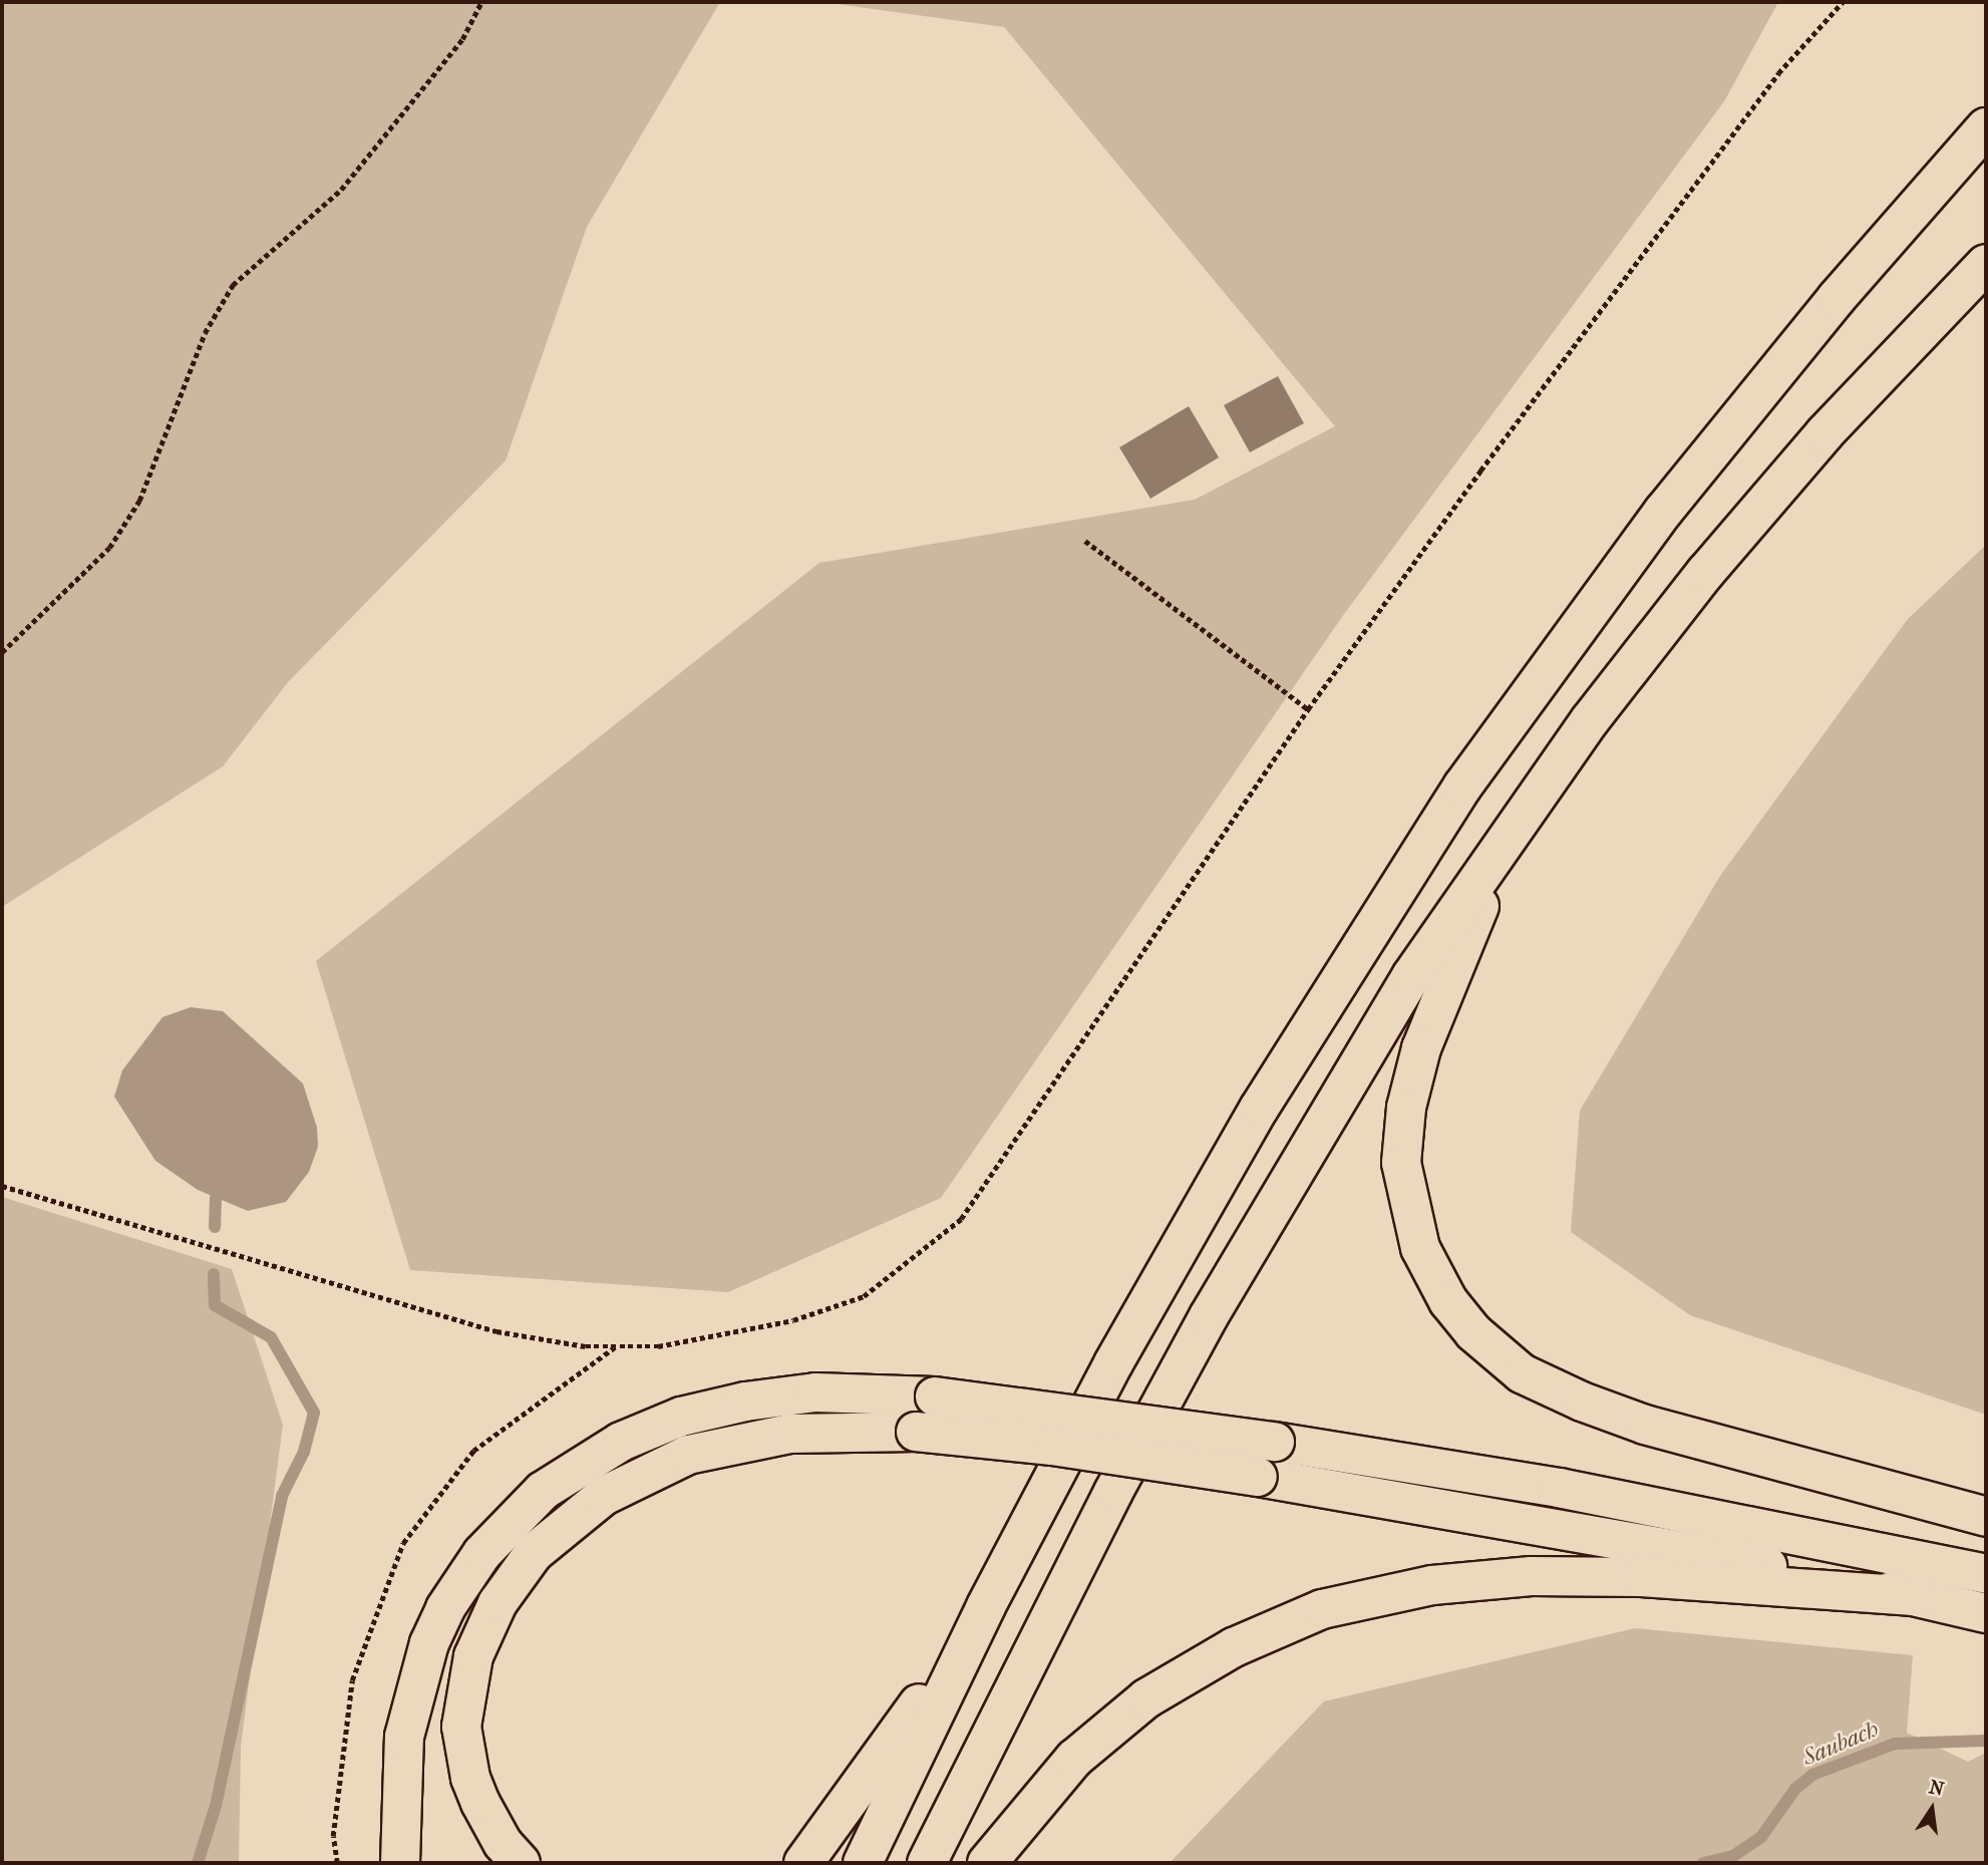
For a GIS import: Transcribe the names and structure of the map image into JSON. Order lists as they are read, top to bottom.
{
  "water": ["Saubach"],
  "north": "top"
}
